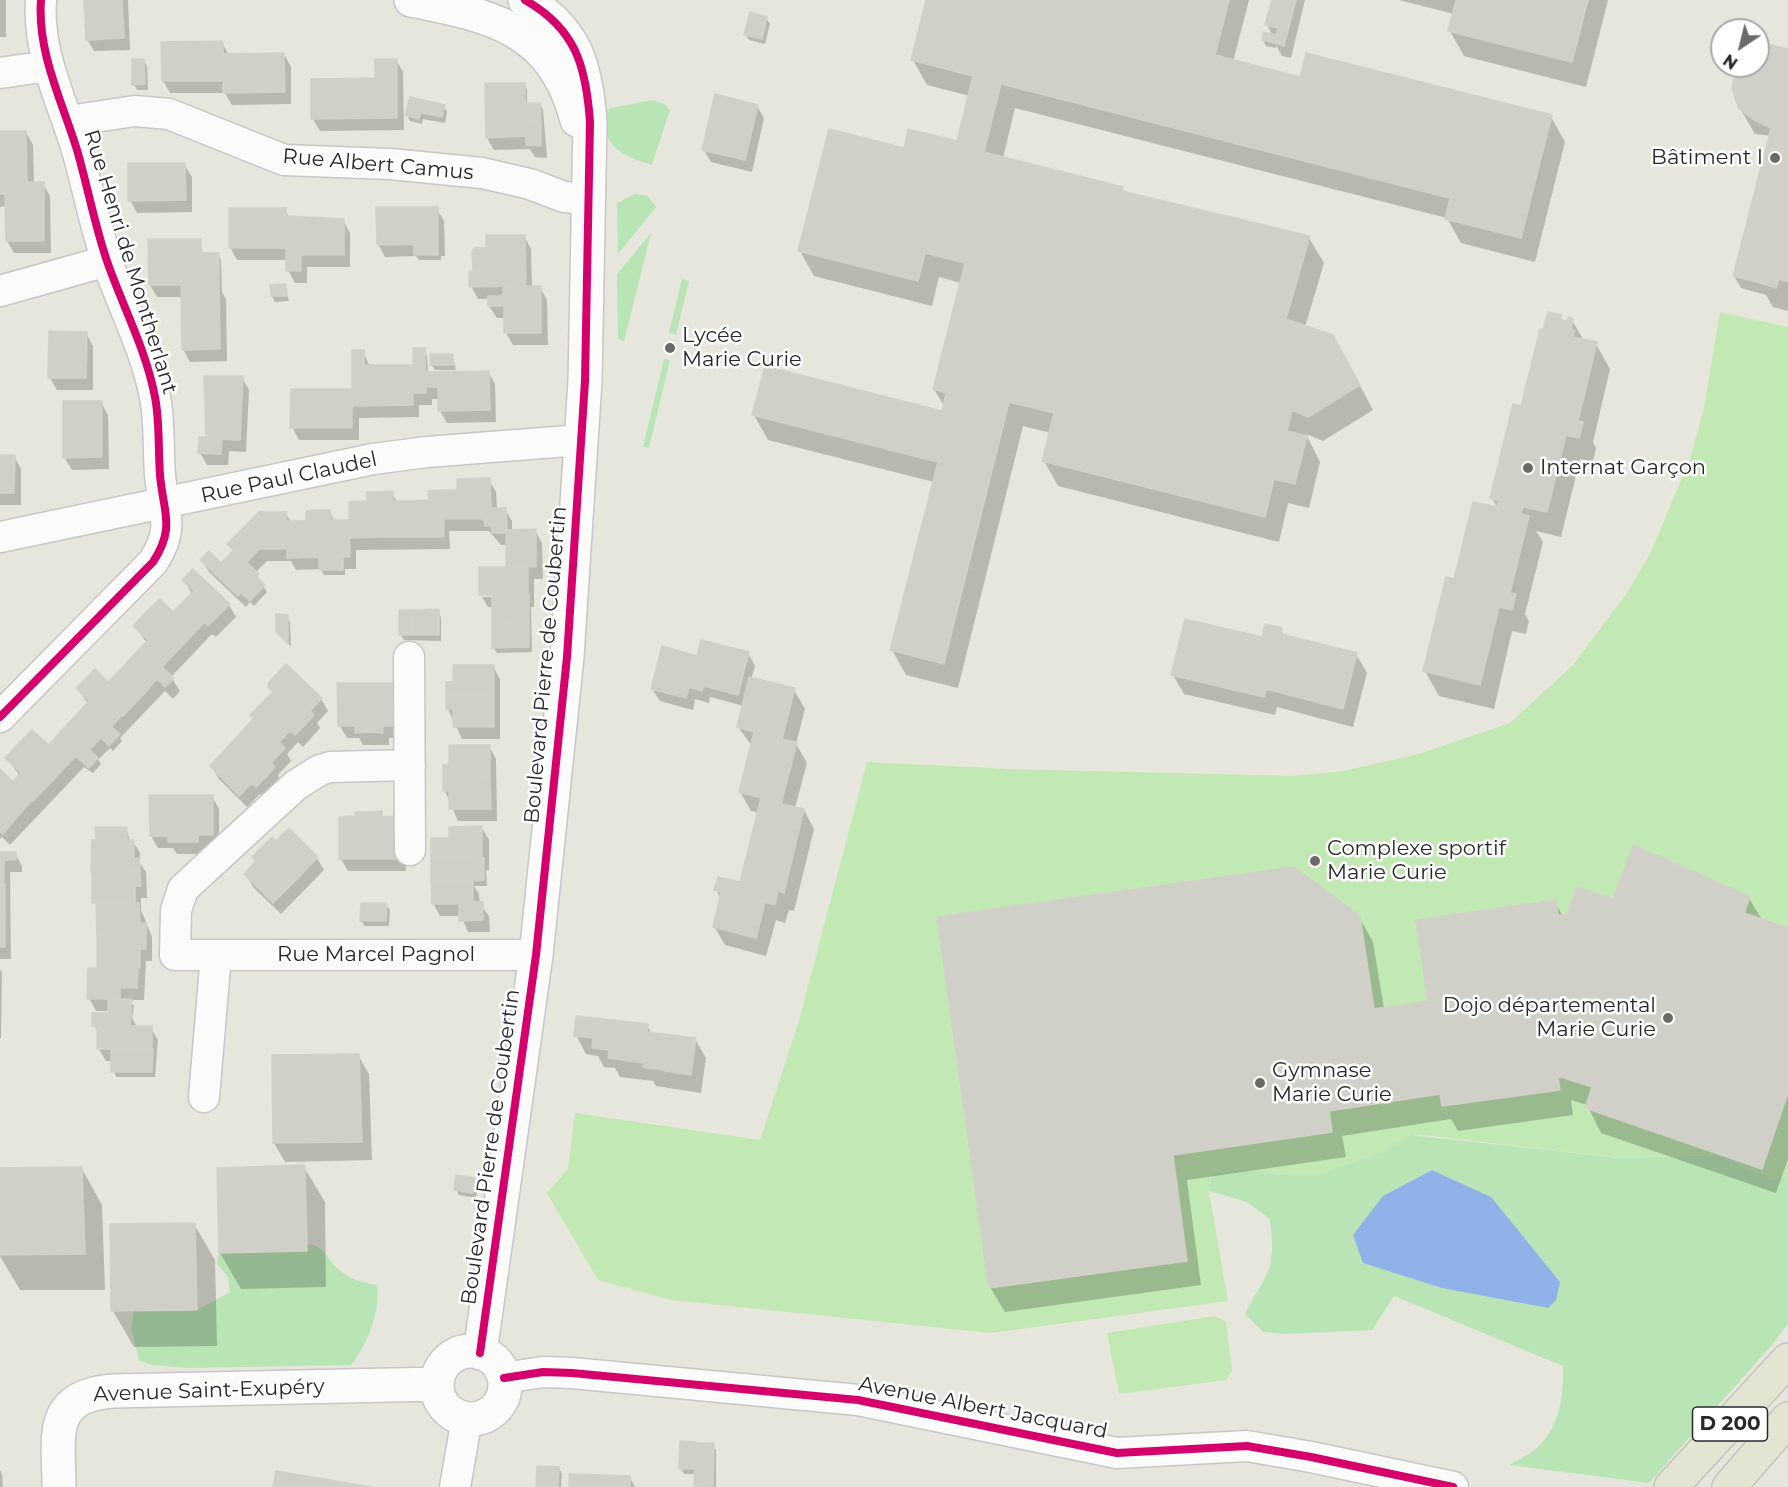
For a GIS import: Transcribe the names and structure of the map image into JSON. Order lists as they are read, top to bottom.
{
  "streets": {
    "main road": ["D 200"],
    "street": [
      "Rue Albert Camus",
      "Rue Henri de Montherlant",
      "Rue Paul Claudel",
      "Boulevard Pierre de Coubertin",
      "Rue Marcel Pagnol",
      "Avenue Saint-Exupéry",
      "Avenue Albert Jacquard"
    ]
  },
  "crossings": [
    ["Rue Albert Camus", "Rue Henri de Montherlant"],
    ["Rue Albert Camus", "Boulevard Pierre de Coubertin"],
    ["Rue Henri de Montherlant", "Rue Paul Claudel"],
    ["Rue Paul Claudel", "Boulevard Pierre de Coubertin"],
    ["Boulevard Pierre de Coubertin", "Rue Marcel Pagnol"],
    ["Boulevard Pierre de Coubertin", "Avenue Saint-Exupéry"],
    ["Boulevard Pierre de Coubertin", "Avenue Albert Jacquard"],
    ["Avenue Saint-Exupéry", "Avenue Albert Jacquard"]
  ],
  "places": [
    "Bâtiment I",
    "Lycée Marie Curie",
    "Internat Garçon",
    "Complexe sportif Marie Curie",
    "Dojo départemental Marie Curie",
    "Gymnase Marie Curie"
  ],
  "north": "bottom left"
}
